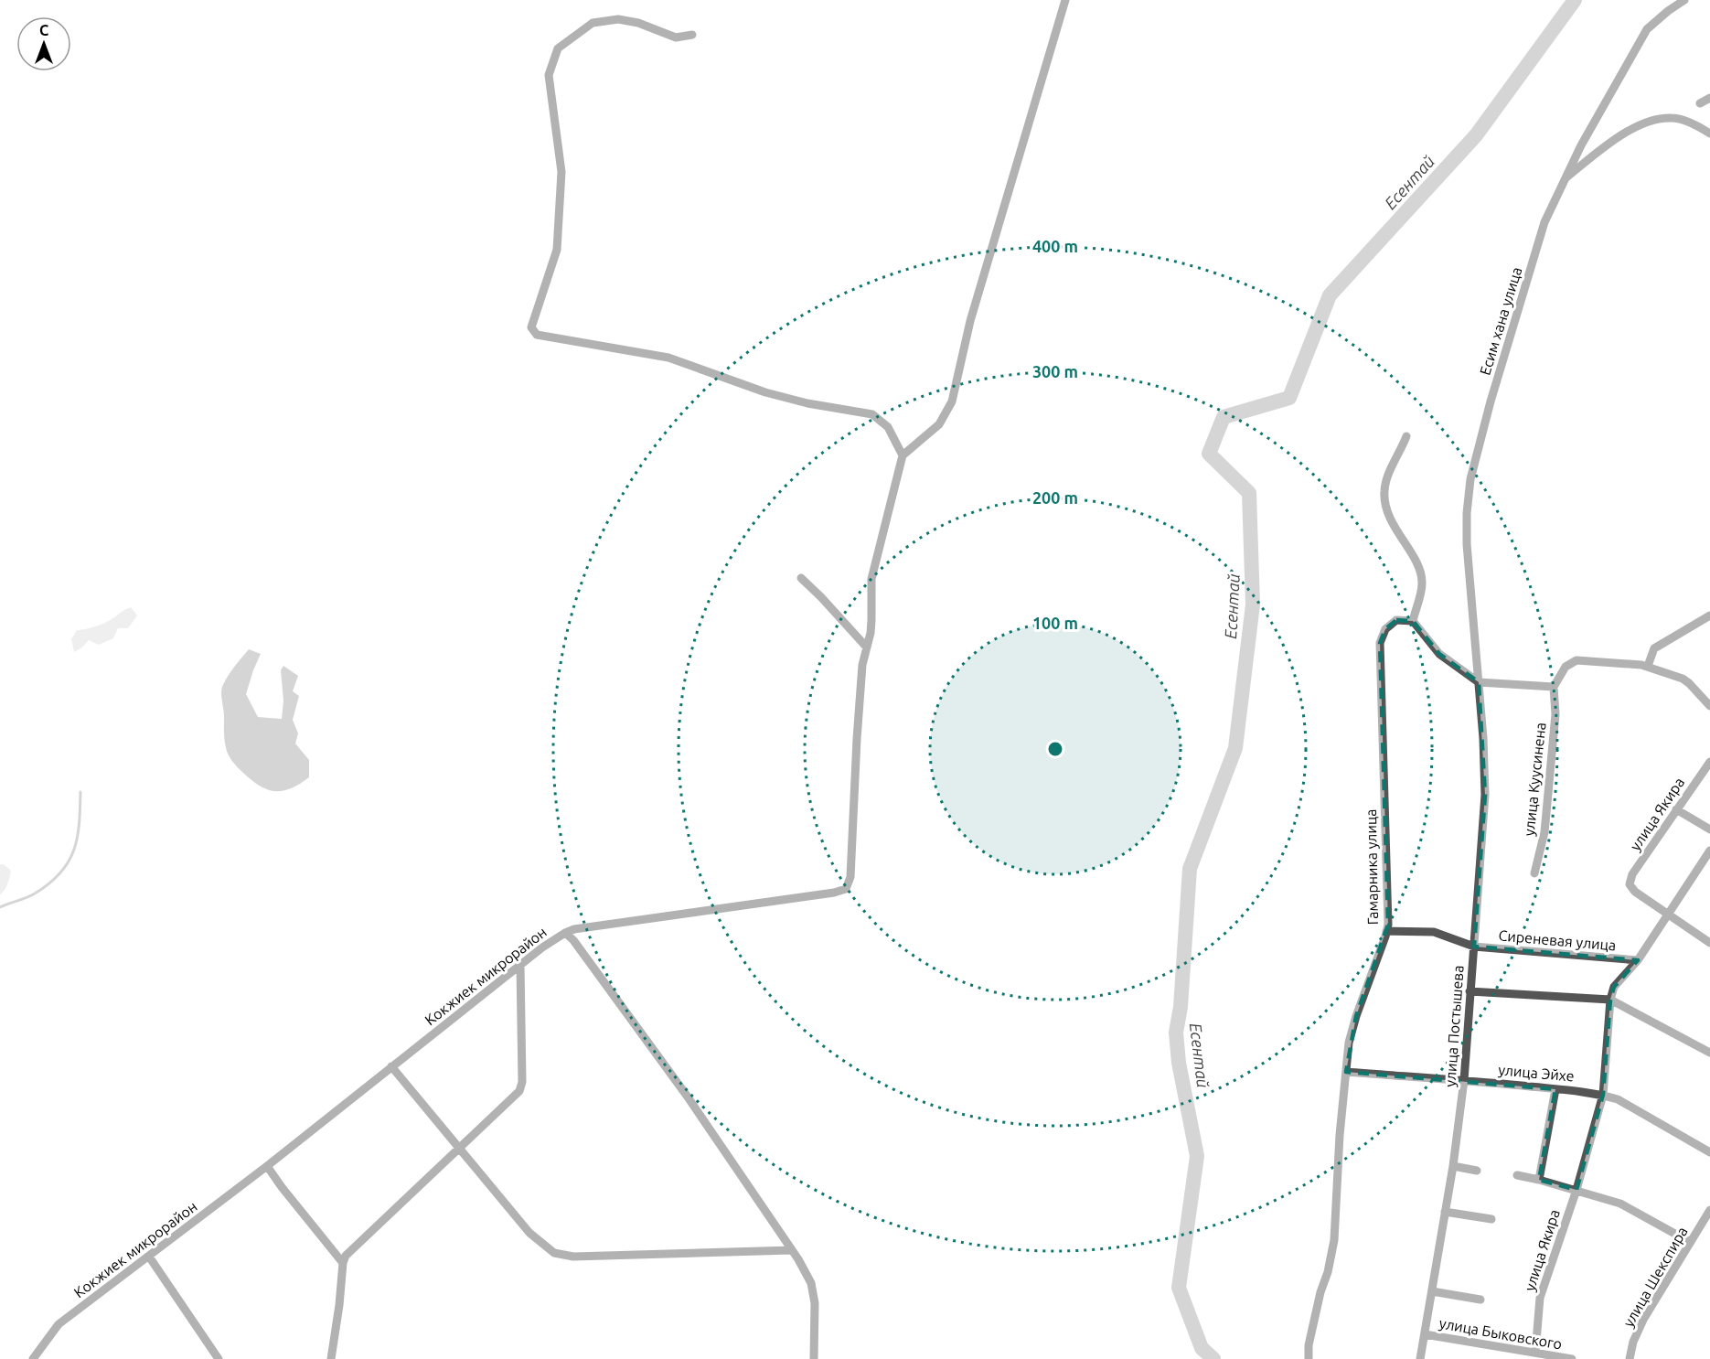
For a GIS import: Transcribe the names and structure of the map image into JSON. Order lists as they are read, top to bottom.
{
  "streets": {
    "street": [
      "Есим хана улица",
      "улица Куусинена",
      "улица Якира",
      "Гамарника улица",
      "Сиреневая улица",
      "Кокжиек микрорайон",
      "улица Постышева",
      "улица Эйхе",
      "улица Шекспира",
      "улица Быковского"
    ]
  },
  "crossings": [
    ["Есим хана улица", "улица Постышева"],
    ["улица Якира", "Сиреневая улица"],
    ["улица Якира", "улица Эйхе"],
    ["улица Якира", "улица Быковского"],
    ["Гамарника улица", "Сиреневая улица"],
    ["Гамарника улица", "улица Эйхе"],
    ["Сиреневая улица", "улица Постышева"],
    ["улица Постышева", "улица Эйхе"],
    ["улица Постышева", "улица Быковского"]
  ],
  "water": ["Есентай"],
  "north": "top",
  "rings": [
    "400 m",
    "300 m",
    "200 m",
    "100 m"
  ]
}
